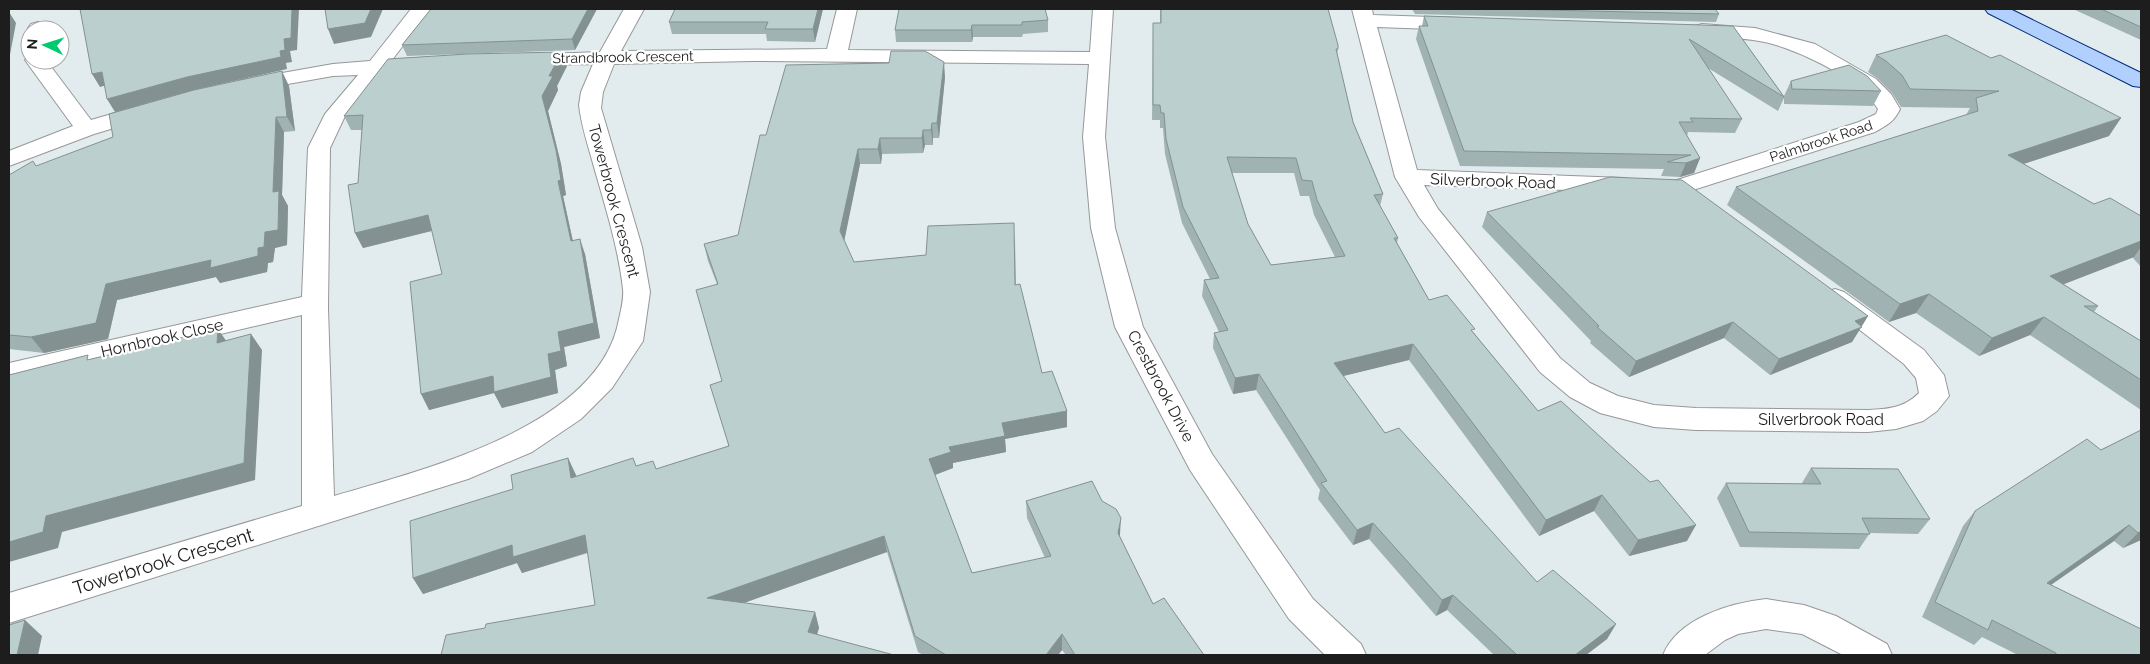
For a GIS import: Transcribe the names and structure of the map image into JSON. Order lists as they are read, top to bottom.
{
  "streets": {
    "street": [
      "Strandbrook Crescent",
      "Palmbrook Road",
      "Silverbrook Road",
      "Towerbrook Crescent",
      "Hornbrook Close",
      "Crestbrook Drive"
    ]
  },
  "crossings": [
    ["Strandbrook Crescent", "Towerbrook Crescent"],
    ["Strandbrook Crescent", "Crestbrook Drive"],
    ["Palmbrook Road", "Silverbrook Road"]
  ],
  "north": "left"
}
